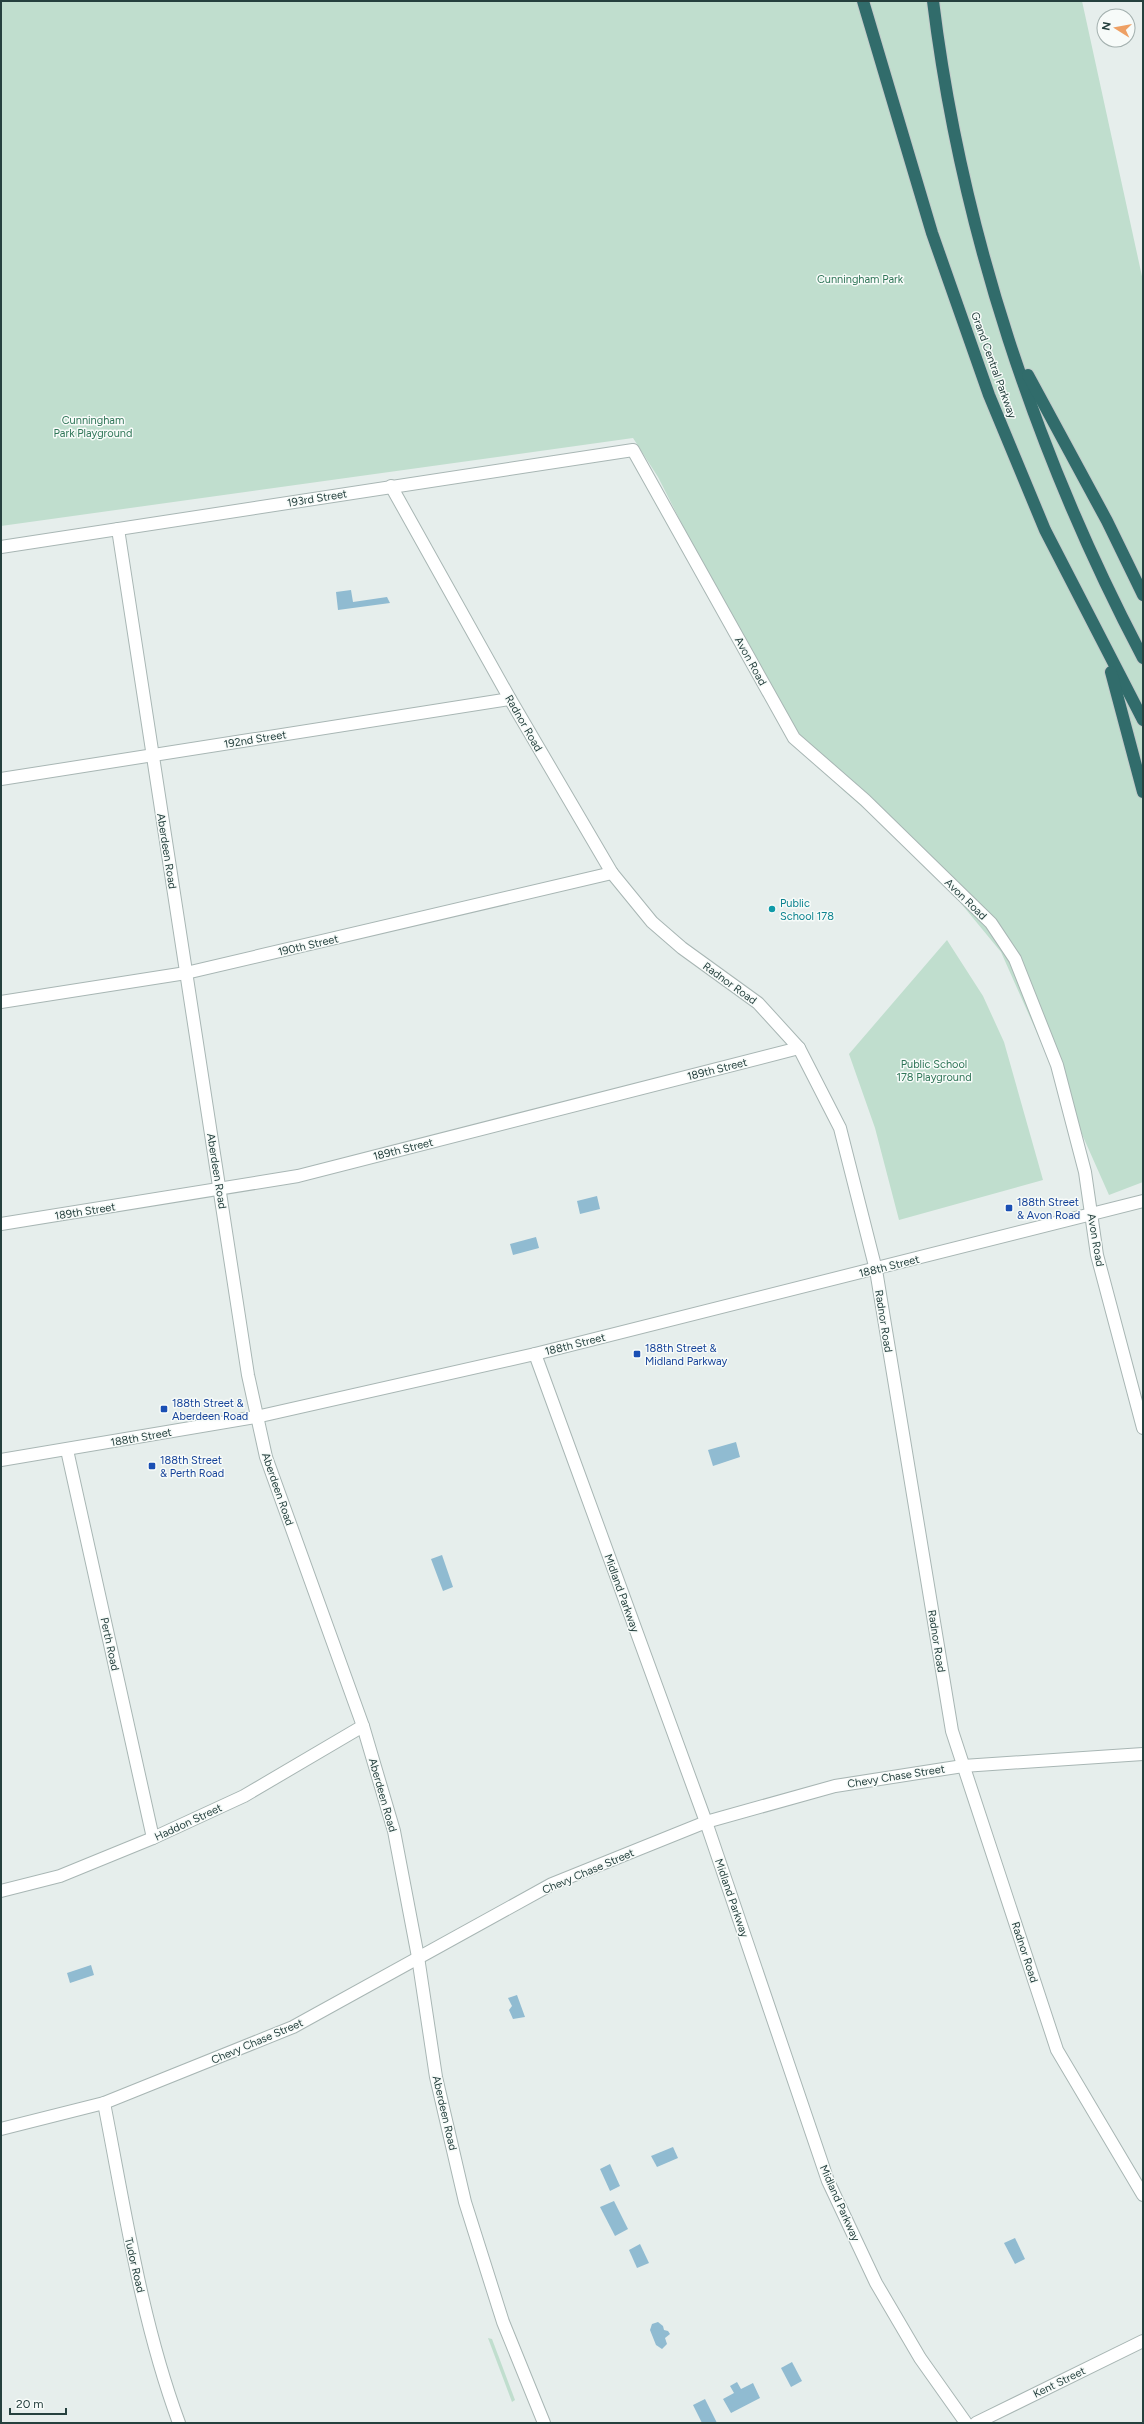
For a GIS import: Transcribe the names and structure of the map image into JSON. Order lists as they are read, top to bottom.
{
  "streets": {
    "highway": ["Grand Central Parkway"],
    "street": [
      "193rd Street",
      "Avon Road",
      "Radnor Road",
      "192nd Street",
      "Aberdeen Road",
      "190th Street",
      "189th Street",
      "188th Street",
      "Midland Parkway",
      "Perth Road",
      "Chevy Chase Street",
      "Haddon Street",
      "Tudor Road",
      "Kent Street"
    ]
  },
  "crossings": [
    ["193rd Street", "Avon Road"],
    ["193rd Street", "Radnor Road"],
    ["193rd Street", "Aberdeen Road"],
    ["Avon Road", "188th Street"],
    ["Radnor Road", "192nd Street"],
    ["Radnor Road", "190th Street"],
    ["Radnor Road", "189th Street"],
    ["Radnor Road", "188th Street"],
    ["Radnor Road", "Chevy Chase Street"],
    ["192nd Street", "Aberdeen Road"],
    ["Aberdeen Road", "190th Street"],
    ["Aberdeen Road", "189th Street"],
    ["Aberdeen Road", "188th Street"],
    ["Aberdeen Road", "Chevy Chase Street"],
    ["Aberdeen Road", "Haddon Street"],
    ["188th Street", "Midland Parkway"],
    ["188th Street", "Perth Road"],
    ["Midland Parkway", "Chevy Chase Street"],
    ["Perth Road", "Haddon Street"],
    ["Chevy Chase Street", "Tudor Road"]
  ],
  "parks": ["Cunningham Park", "Cunningham Park Playground", "Public School 178 Playground"],
  "places": {
    "other": ["Public School 178"],
    "transit": [
      "188th Street & Avon Road",
      "188th Street & Midland Parkway",
      "188th Street & Aberdeen Road",
      "188th Street & Perth Road"
    ]
  },
  "scale_bar": "20 m",
  "north": "left"
}
